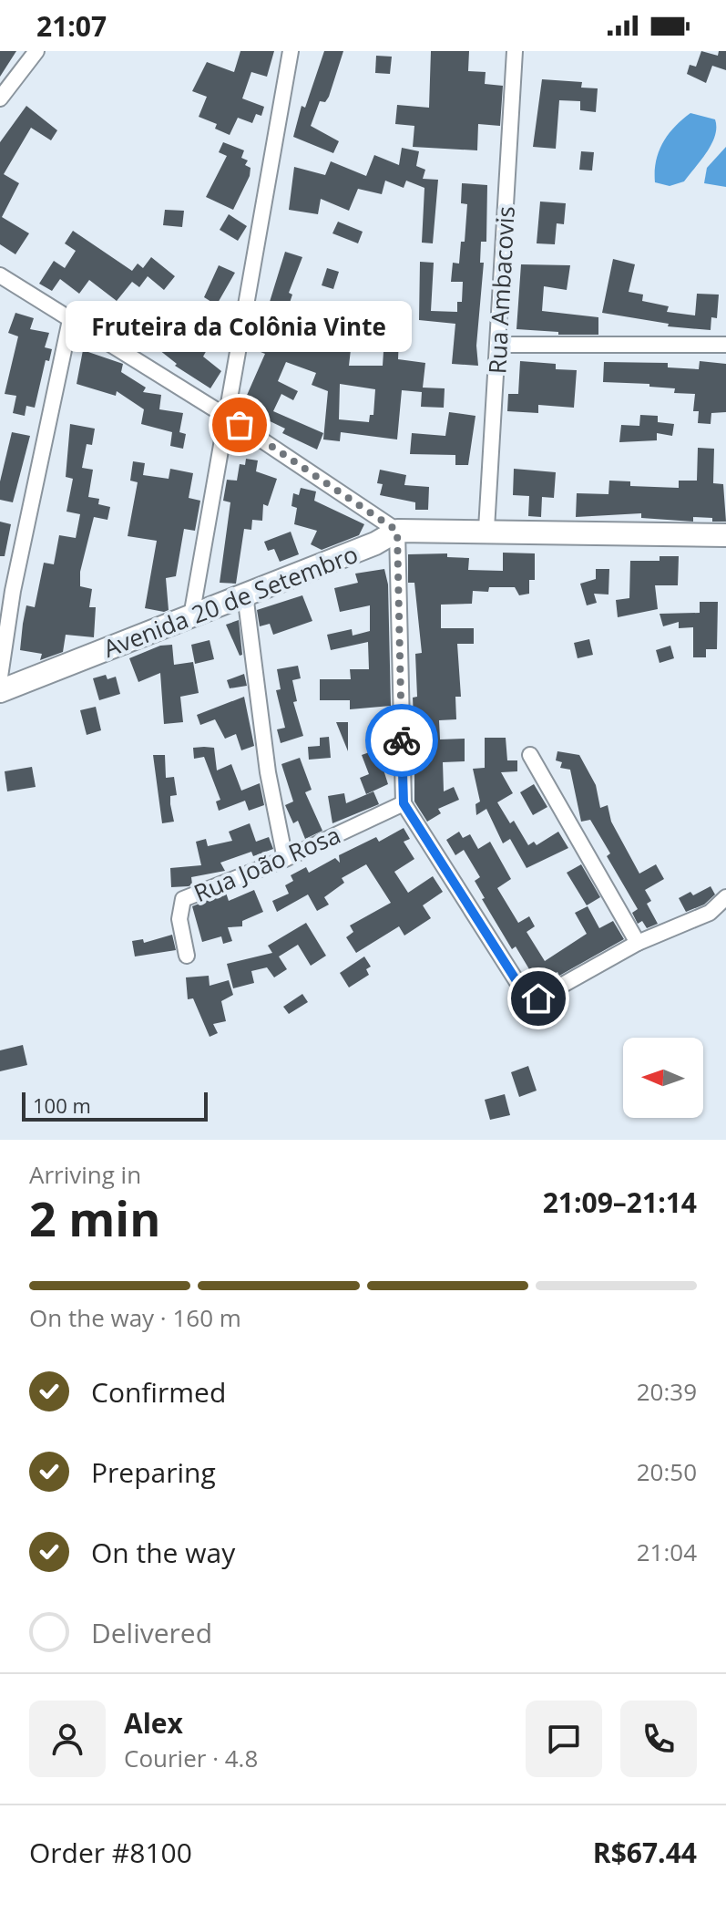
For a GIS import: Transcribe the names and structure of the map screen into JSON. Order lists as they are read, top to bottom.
{
  "streets": {
    "street": ["Rua Ambacovis", "Avenida 20 de Setembro", "Rua João Rosa"]
  },
  "crossings": [
    ["Rua Ambacovis", "Avenida 20 de Setembro"]
  ],
  "places": ["Fruteira da Colônia Vinte"],
  "scale_bar": "100 m",
  "north": "left",
  "page": {
    "status": "21:07",
    "bubble": "Fruteira da Colônia Vinte",
    "scale": "100 m",
    "heading": ["2 min", "Arriving in", "21:09–21:14"],
    "panel": [
      "Alex",
      "Courier · 4.8",
      "Order #8100",
      "R$67.44"
    ],
    "bar": "On the way · 160 m",
    "list": [
      ["Confirmed", "20:39"],
      ["Preparing", "20:50"],
      ["On the way", "21:04"],
      "Delivered"
    ]
  }
}
